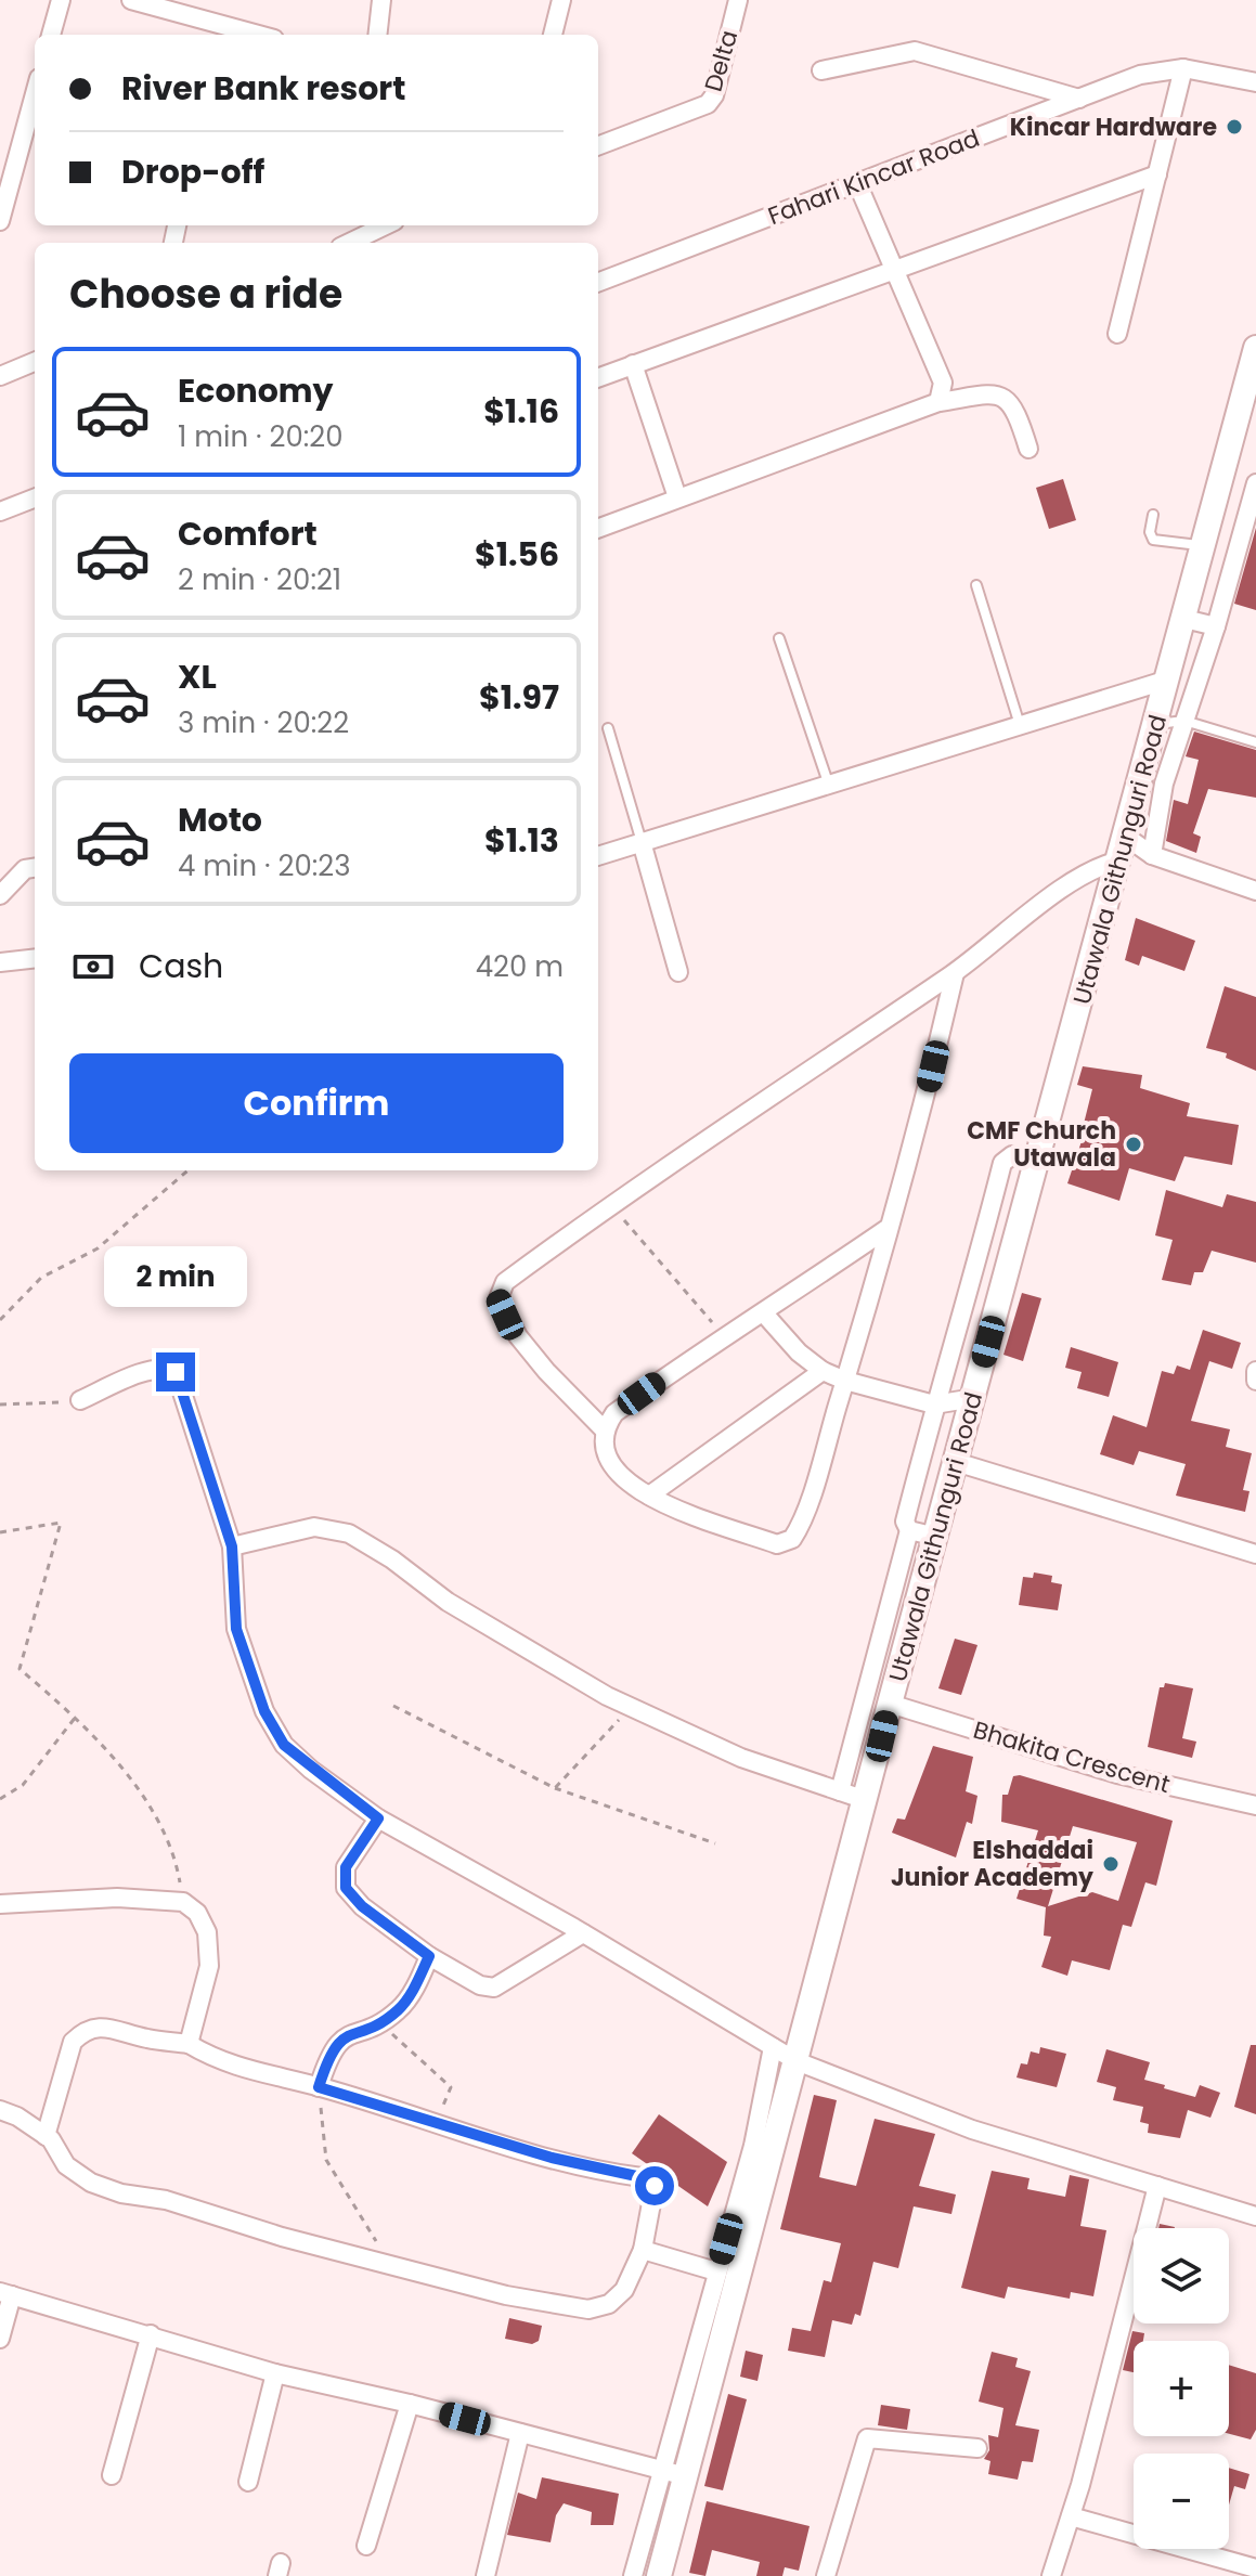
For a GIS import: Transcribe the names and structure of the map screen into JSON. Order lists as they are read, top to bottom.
{
  "streets": {
    "street": [
      "Delta",
      "Fahari Kincar Road",
      "Utawala Githunguri Road",
      "Bhakita Crescent"
    ]
  },
  "crossings": [
    ["Utawala Githunguri Road", "Bhakita Crescent"]
  ],
  "places": ["Kincar Hardware", "CMF Church Utawala", "Elshaddai Junior Academy"],
  "page": {
    "banner": ["River Bank resort", "Drop-off"],
    "heading": "Choose a ride",
    "list": [
      {
        "name": "Economy",
        "note": "1 min · 20:20",
        "value": "$1.16"
      },
      {
        "name": "Comfort",
        "note": "2 min · 20:21",
        "value": "$1.56"
      },
      {
        "name": "XL",
        "note": "3 min · 20:22",
        "value": "$1.97"
      },
      {
        "name": "Moto",
        "note": "4 min · 20:23",
        "value": "$1.13"
      }
    ],
    "pay": ["Cash", "420 m"],
    "buttons": "Confirm",
    "bubble": "2 min",
    "map_buttons": ["+", "−"]
  }
}
